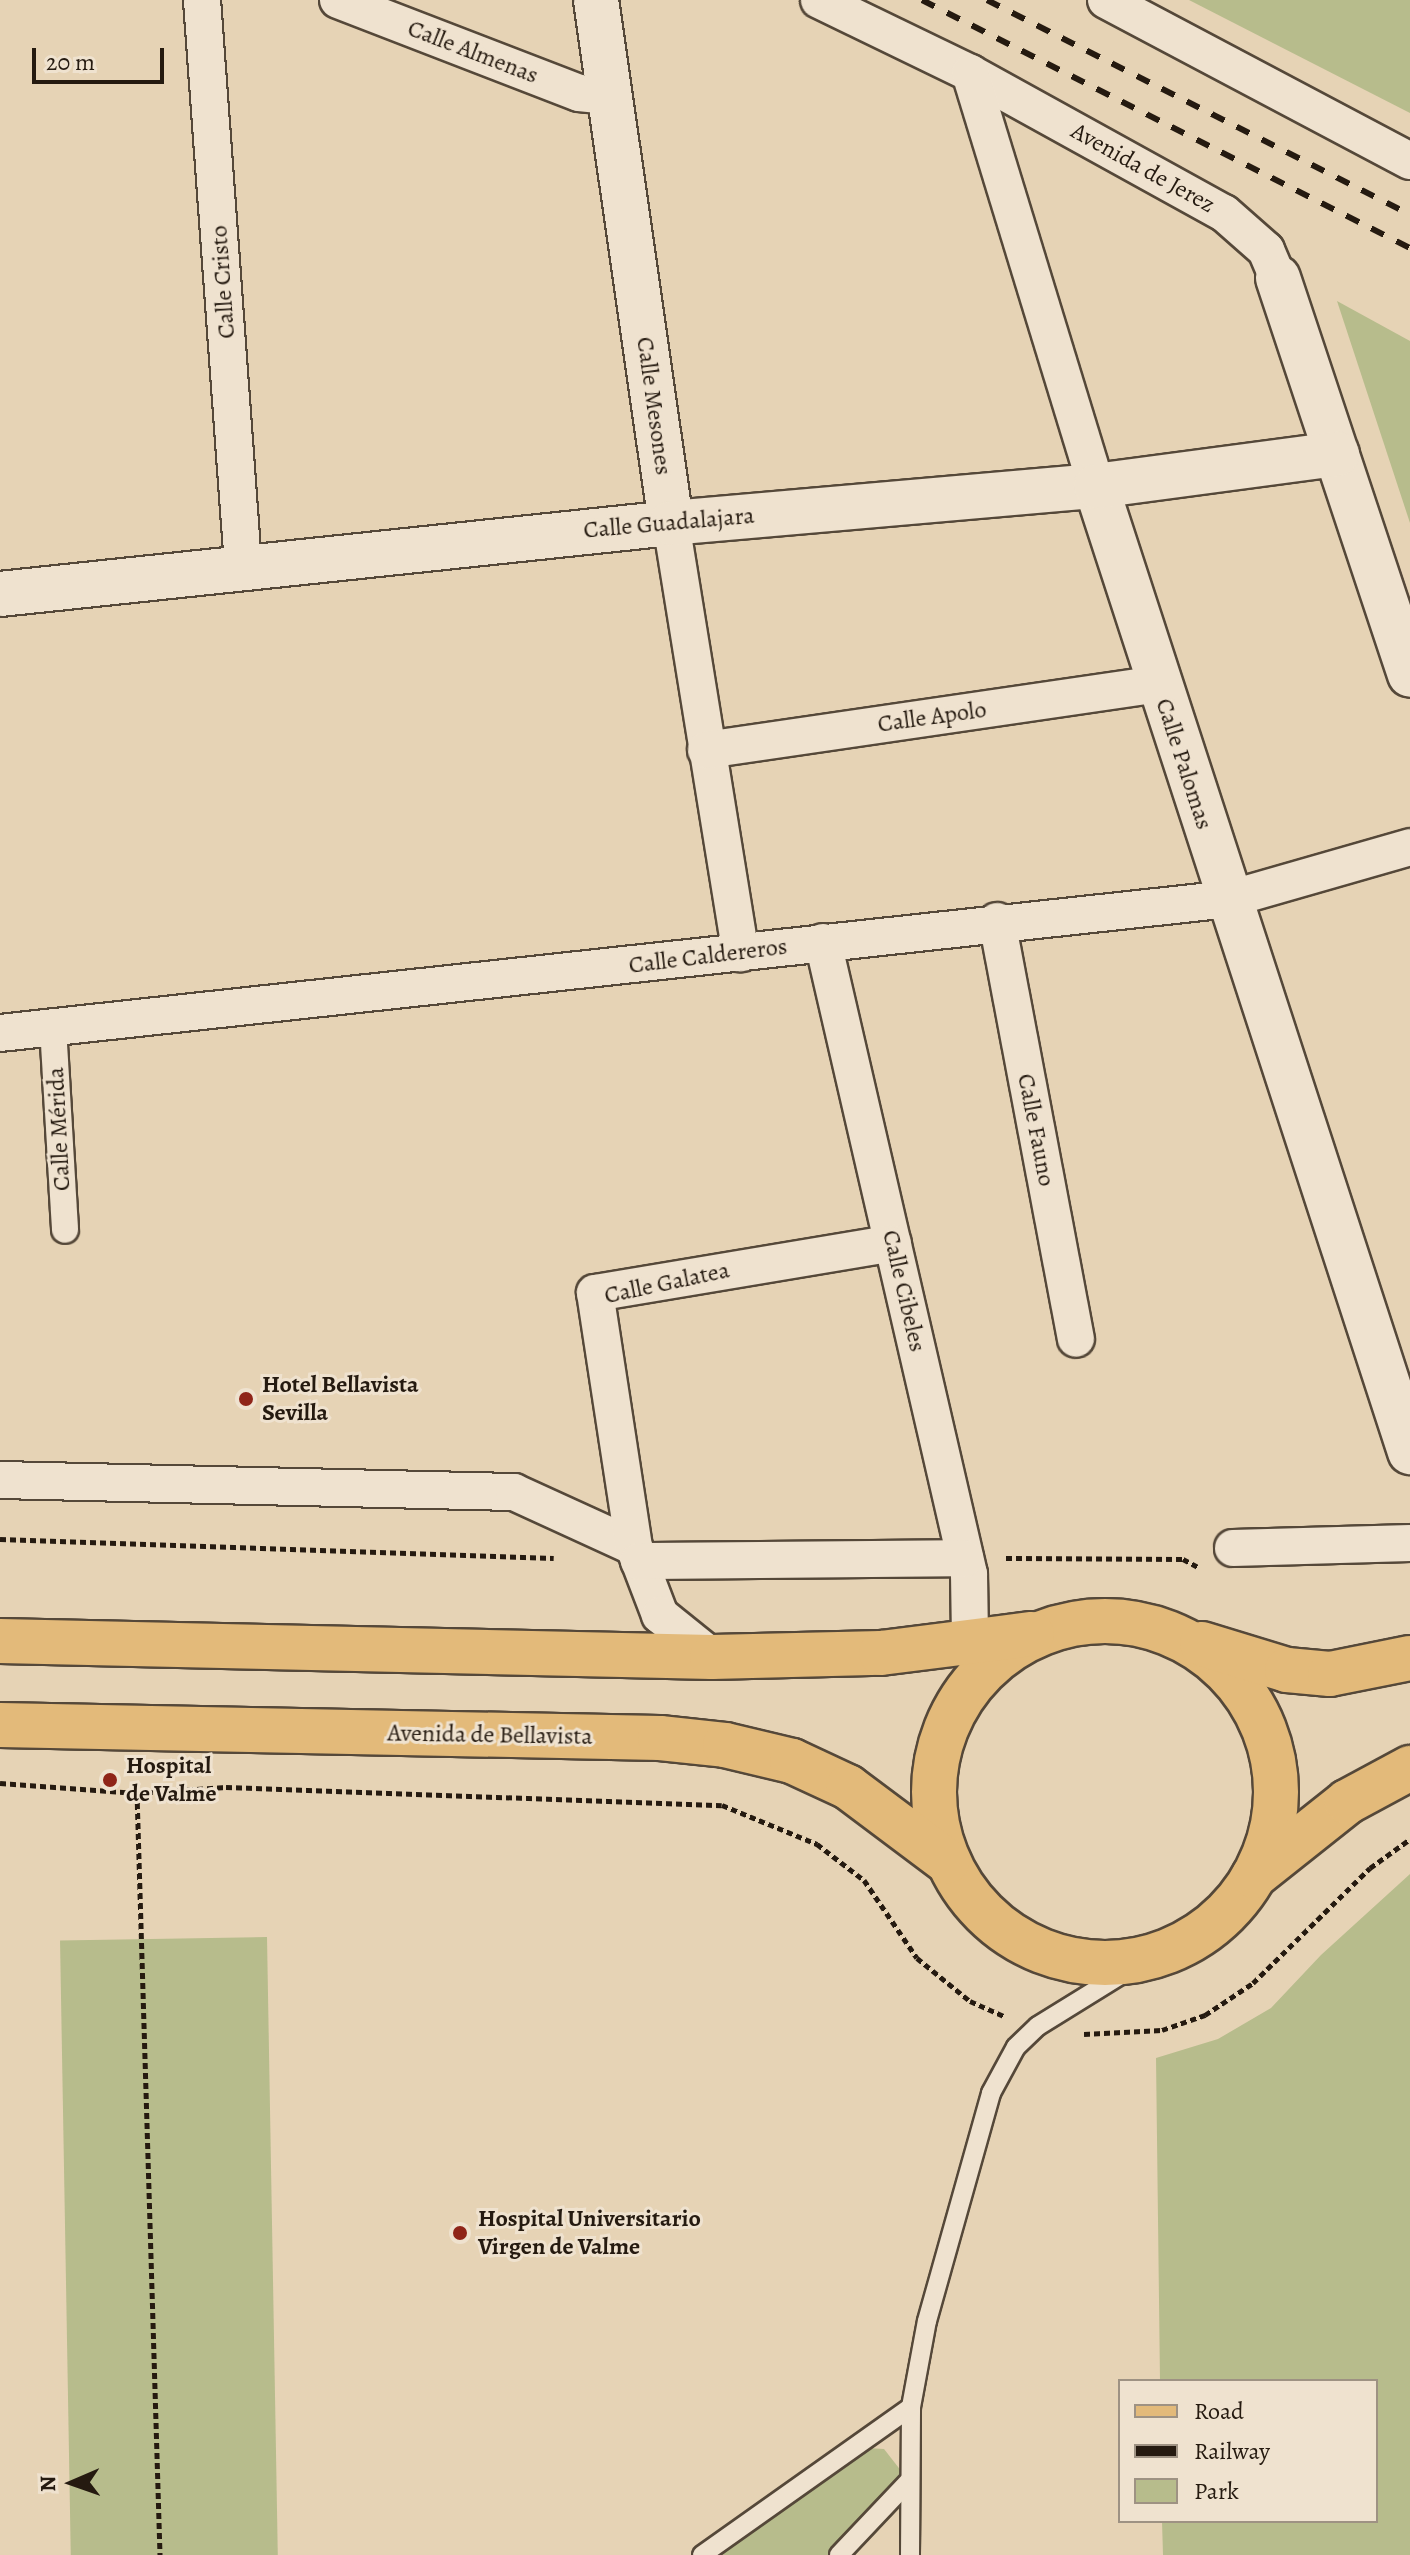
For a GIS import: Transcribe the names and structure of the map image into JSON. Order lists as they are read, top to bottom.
{
  "streets": {
    "main road": ["Avenida de Bellavista"],
    "street": [
      "Calle Almenas",
      "Avenida de Jerez",
      "Calle Cristo",
      "Calle Mesones",
      "Calle Guadalajara",
      "Calle Apolo",
      "Calle Palomas",
      "Calle Caldereros",
      "Calle Mérida",
      "Calle Fauno",
      "Calle Galatea",
      "Calle Cibeles"
    ]
  },
  "crossings": [
    ["Calle Almenas", "Calle Mesones"],
    ["Avenida de Jerez", "Calle Guadalajara"],
    ["Avenida de Jerez", "Calle Palomas"],
    ["Calle Cristo", "Calle Guadalajara"],
    ["Calle Mesones", "Calle Guadalajara"],
    ["Calle Mesones", "Calle Apolo"],
    ["Calle Mesones", "Calle Caldereros"],
    ["Calle Guadalajara", "Calle Palomas"],
    ["Calle Apolo", "Calle Palomas"],
    ["Calle Palomas", "Calle Caldereros"],
    ["Calle Caldereros", "Calle Mérida"],
    ["Calle Caldereros", "Calle Fauno"],
    ["Calle Caldereros", "Calle Cibeles"],
    ["Calle Galatea", "Calle Cibeles"]
  ],
  "places": ["Hotel Bellavista Sevilla", "Hospital de Valme", "Hospital Universitario Virgen de Valme"],
  "legend": ["Road", "Railway", "Park"],
  "scale_bar": "20 m",
  "north": "left"
}
